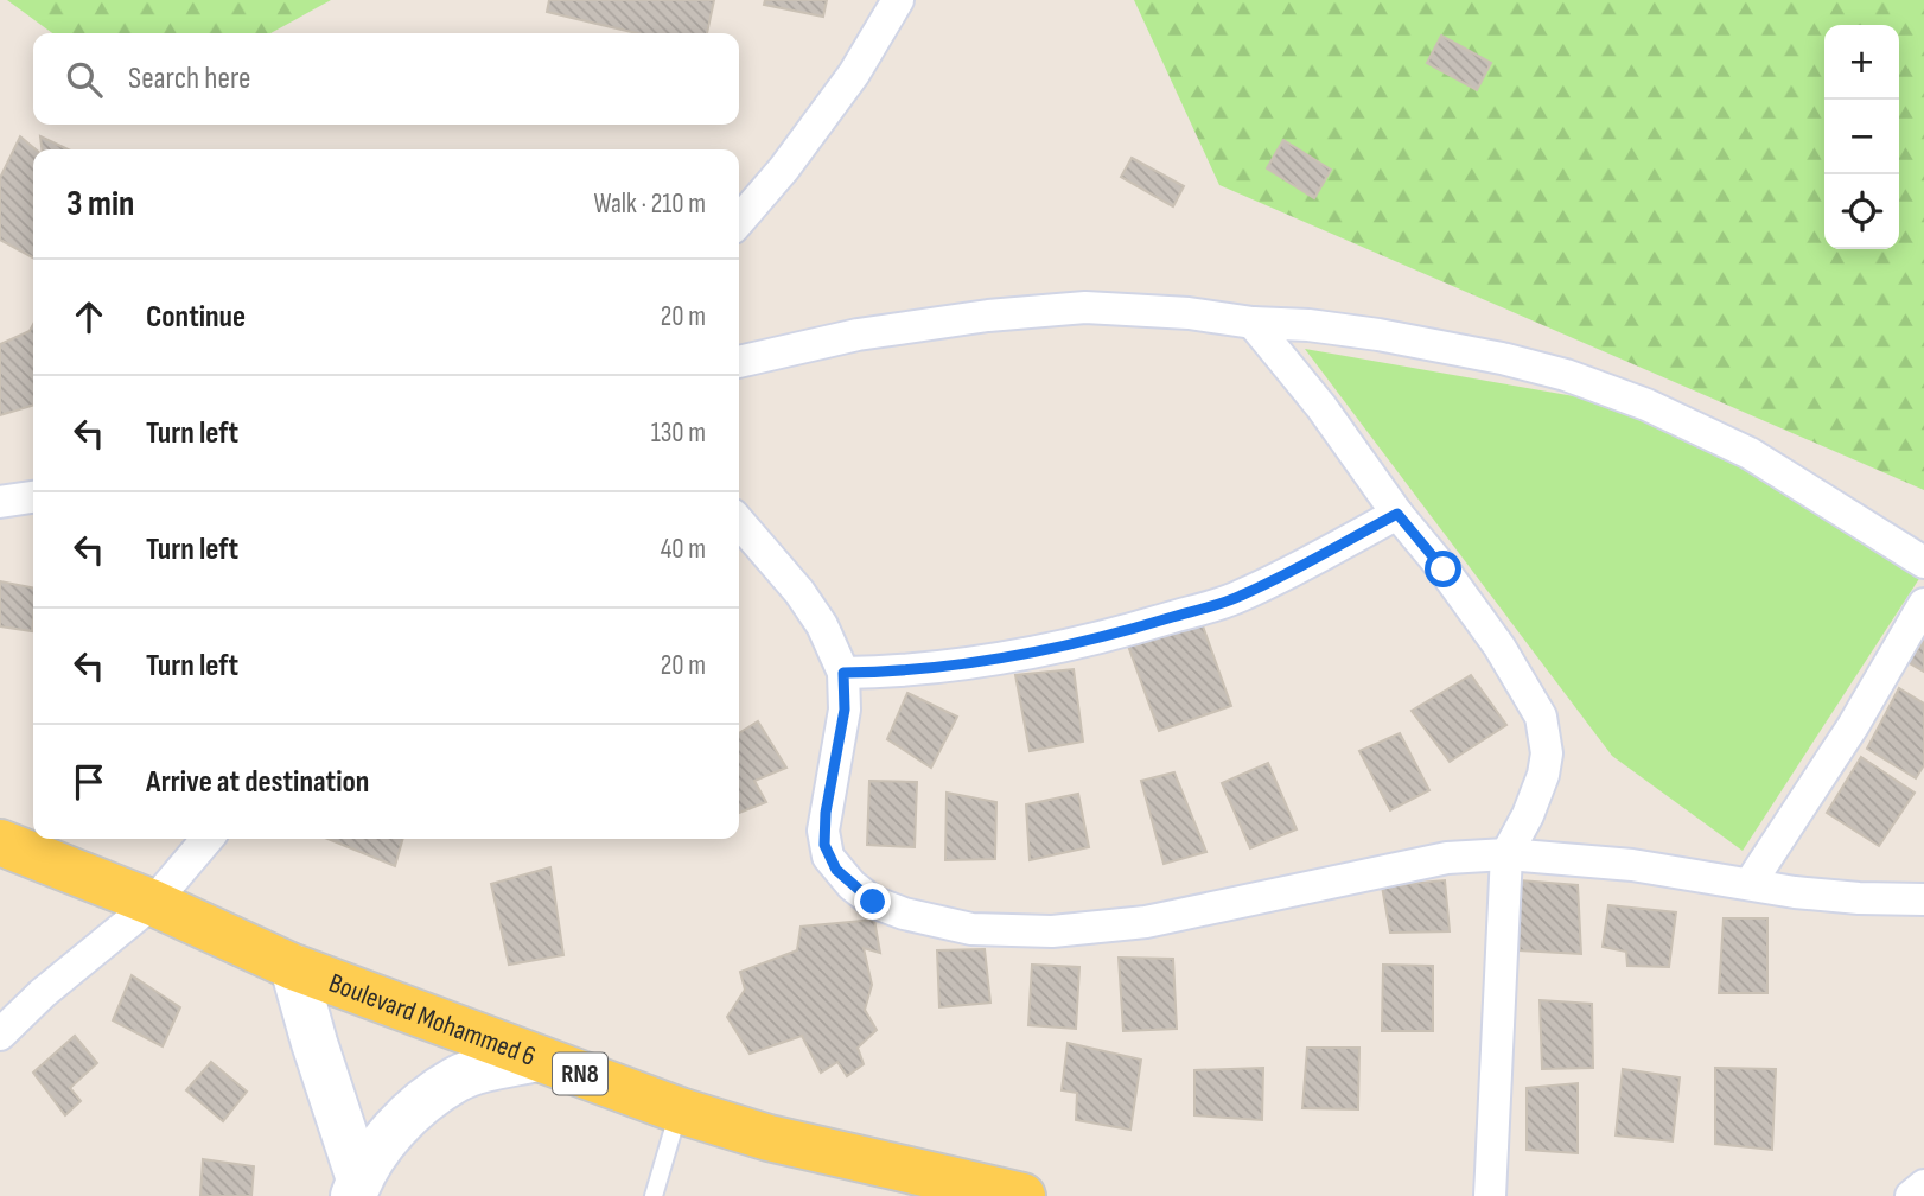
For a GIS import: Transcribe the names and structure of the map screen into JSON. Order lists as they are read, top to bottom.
{
  "streets": {
    "main road": ["Boulevard Mohammed 6", "RN8"]
  },
  "page": {
    "map_buttons": ["+", "−"],
    "search": "Search here",
    "heading": ["3 min", "Walk · 210 m"],
    "list": [
      ["Continue", "20 m"],
      ["Turn left", "130 m"],
      ["Turn left", "40 m"],
      ["Turn left", "20 m"],
      "Arrive at destination"
    ]
  }
}
